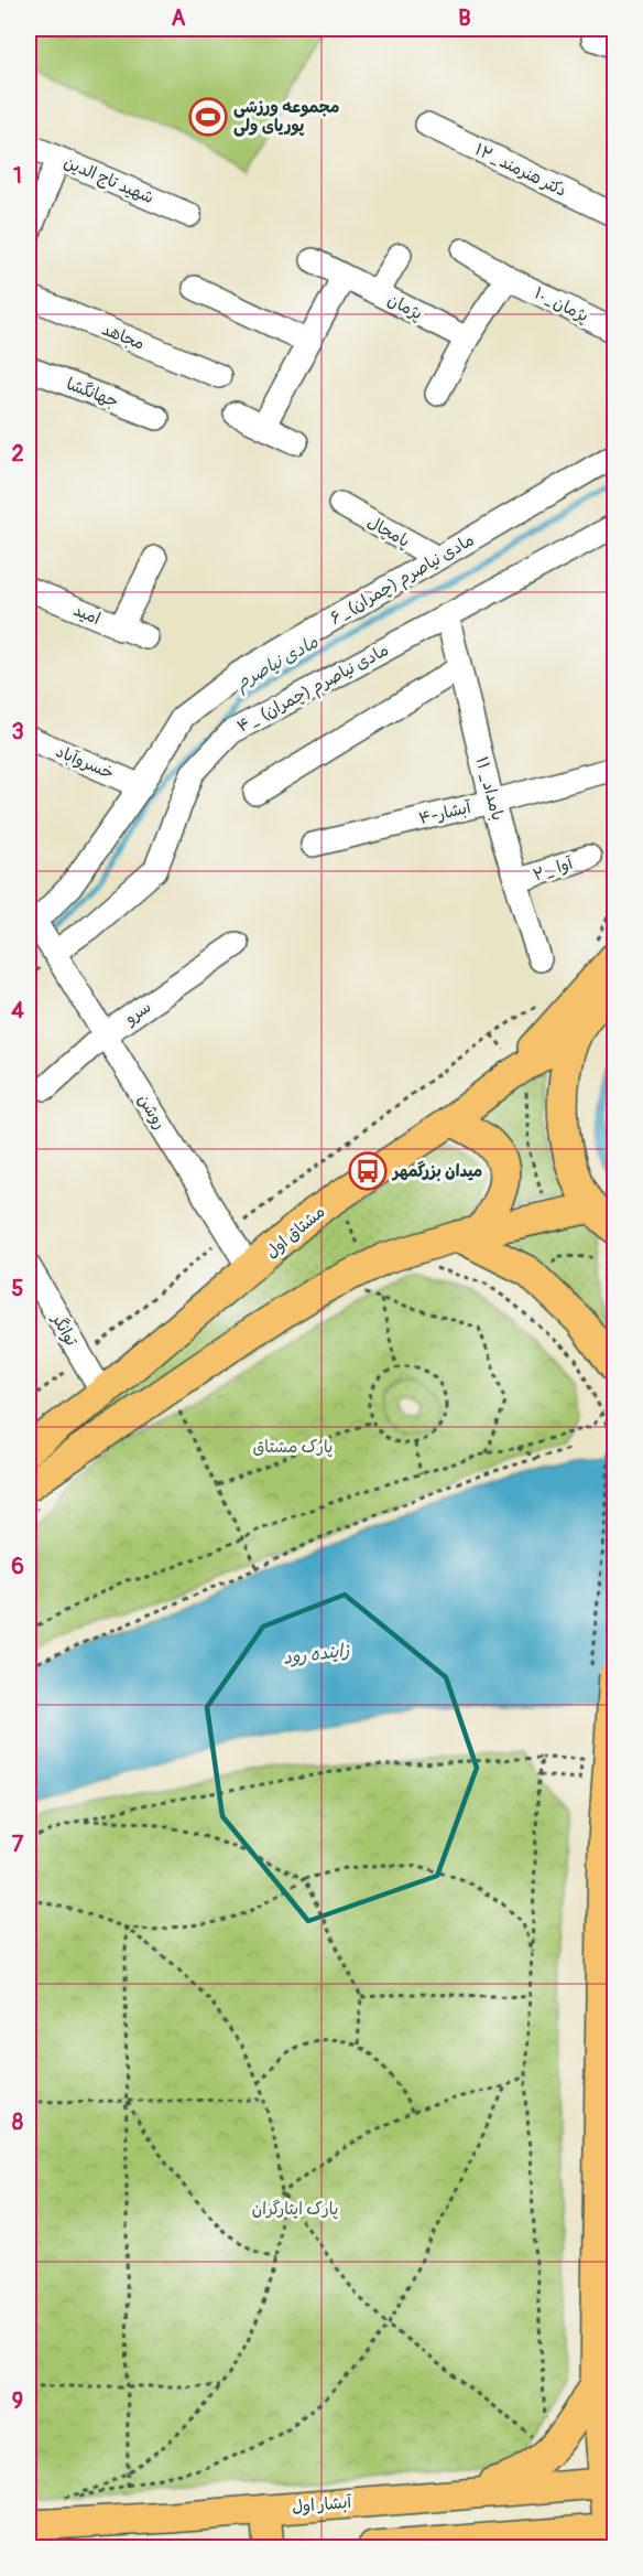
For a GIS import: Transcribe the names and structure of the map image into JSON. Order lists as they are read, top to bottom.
{
  "streets": {
    "main road": ["مشتاق اول", "آبشار اول"],
    "street": [
      "۱۲_دکتر هنرمند",
      "شهید تاج الدین",
      "۱۰_پژمان",
      "پژمان",
      "مجاهد",
      "جهانگشا",
      "پامچال",
      "۶_مادی نیاصرم (چمران)",
      "امید",
      "۴_ مادی نیاصرم (چمران)",
      "خسروآباد",
      "۱۱ _بامداد",
      "۴-آبشار",
      "۲_ آوا",
      "سرو",
      "روشن",
      "توانگر"
    ]
  },
  "crossings": [
    ["پامچال", "۶_مادی نیاصرم (چمران)"],
    ["۶_مادی نیاصرم (چمران)", "خسروآباد"],
    ["۶_مادی نیاصرم (چمران)", "روشن"],
    ["۴_ مادی نیاصرم (چمران)", "۱۱ _بامداد"],
    ["۴_ مادی نیاصرم (چمران)", "روشن"],
    ["۱۱ _بامداد", "۴-آبشار"],
    ["۱۱ _بامداد", "۲_ آوا"],
    ["سرو", "روشن"],
    ["روشن", "مشتاق اول"],
    ["مشتاق اول", "توانگر"]
  ],
  "water": ["مادی نیاصرم", "زاینده رود"],
  "parks": ["پارک مشتاق", "پارک ایثارگران"],
  "places": {
    "sports": ["مجموعه ورزشی پوریای ولی"],
    "bus stop": ["میدان بزرگمهر"]
  },
  "grid": {
    "columns": ["A", "B"],
    "rows": [
      "1",
      "2",
      "3",
      "4",
      "5",
      "6",
      "7",
      "8",
      "9"
    ]
  }
}
